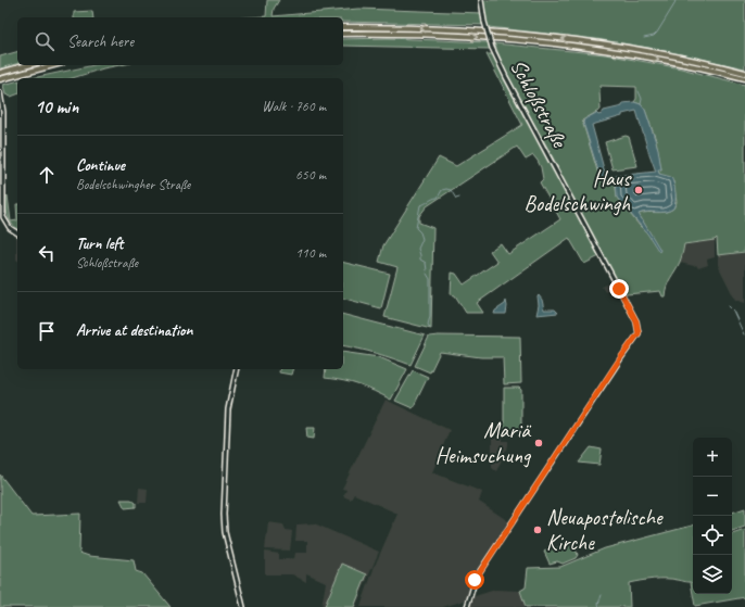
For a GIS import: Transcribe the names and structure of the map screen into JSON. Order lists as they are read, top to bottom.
{
  "streets": {
    "street": ["Schloßstraße"]
  },
  "places": ["Haus Bodelschwingh", "Mariä Heimsuchung", "Neuapostolische Kirche"],
  "page": {
    "search": "Search here",
    "heading": ["10 min", "Walk · 760 m"],
    "list": [
      ["Continue", "Bodelschwingher Straße", "650 m"],
      ["Turn left", "Schloßstraße", "110 m"],
      "Arrive at destination"
    ],
    "map_buttons": ["+", "−"]
  }
}
